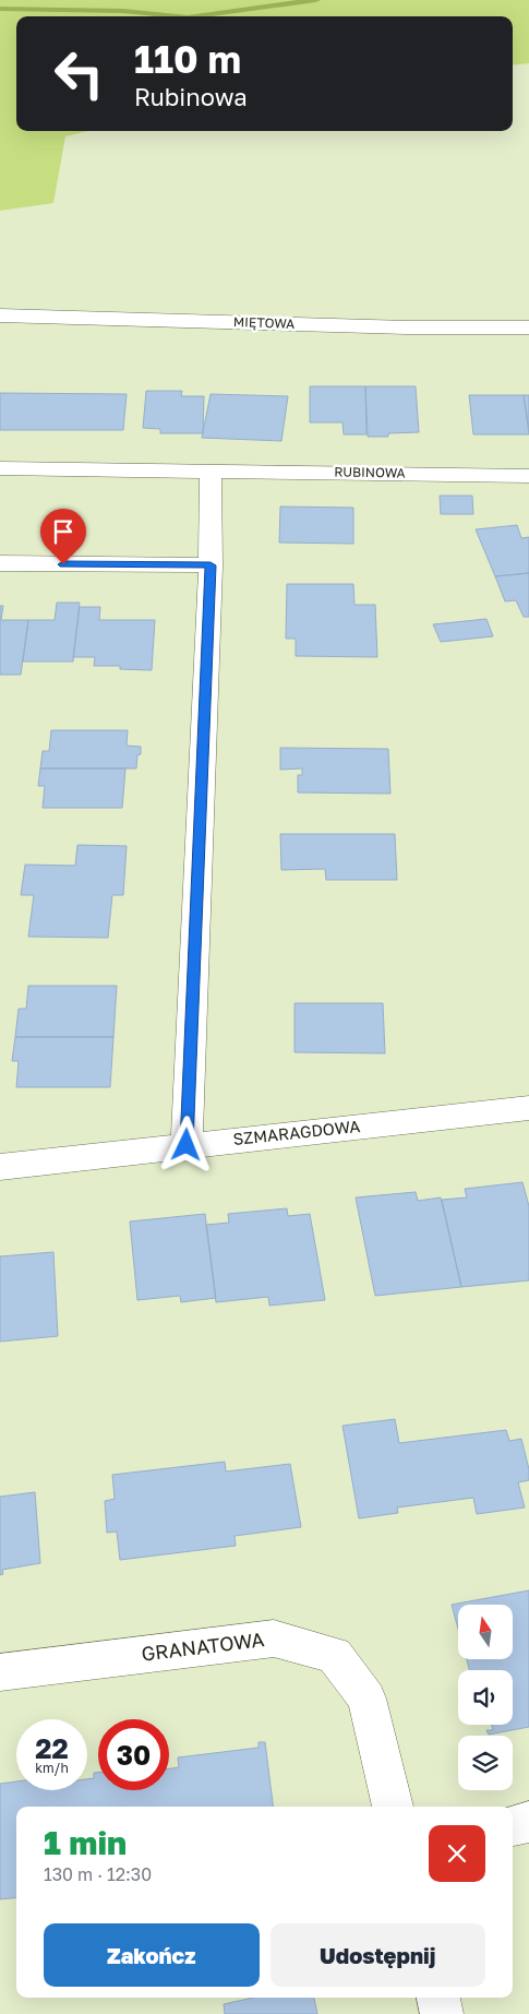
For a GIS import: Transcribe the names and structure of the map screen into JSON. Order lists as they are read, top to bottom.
{
  "streets": {
    "street": [
      "MIĘTOWA",
      "RUBINOWA",
      "SZMARAGDOWA",
      "GRANATOWA"
    ]
  },
  "north": "top",
  "page": {
    "turn": ["110 m", "Rubinowa"],
    "speed": "22 km/h",
    "limit": "30",
    "heading": ["1 min", "130 m · 12:30"],
    "buttons": ["Zakończ", "Udostępnij"]
  }
}
